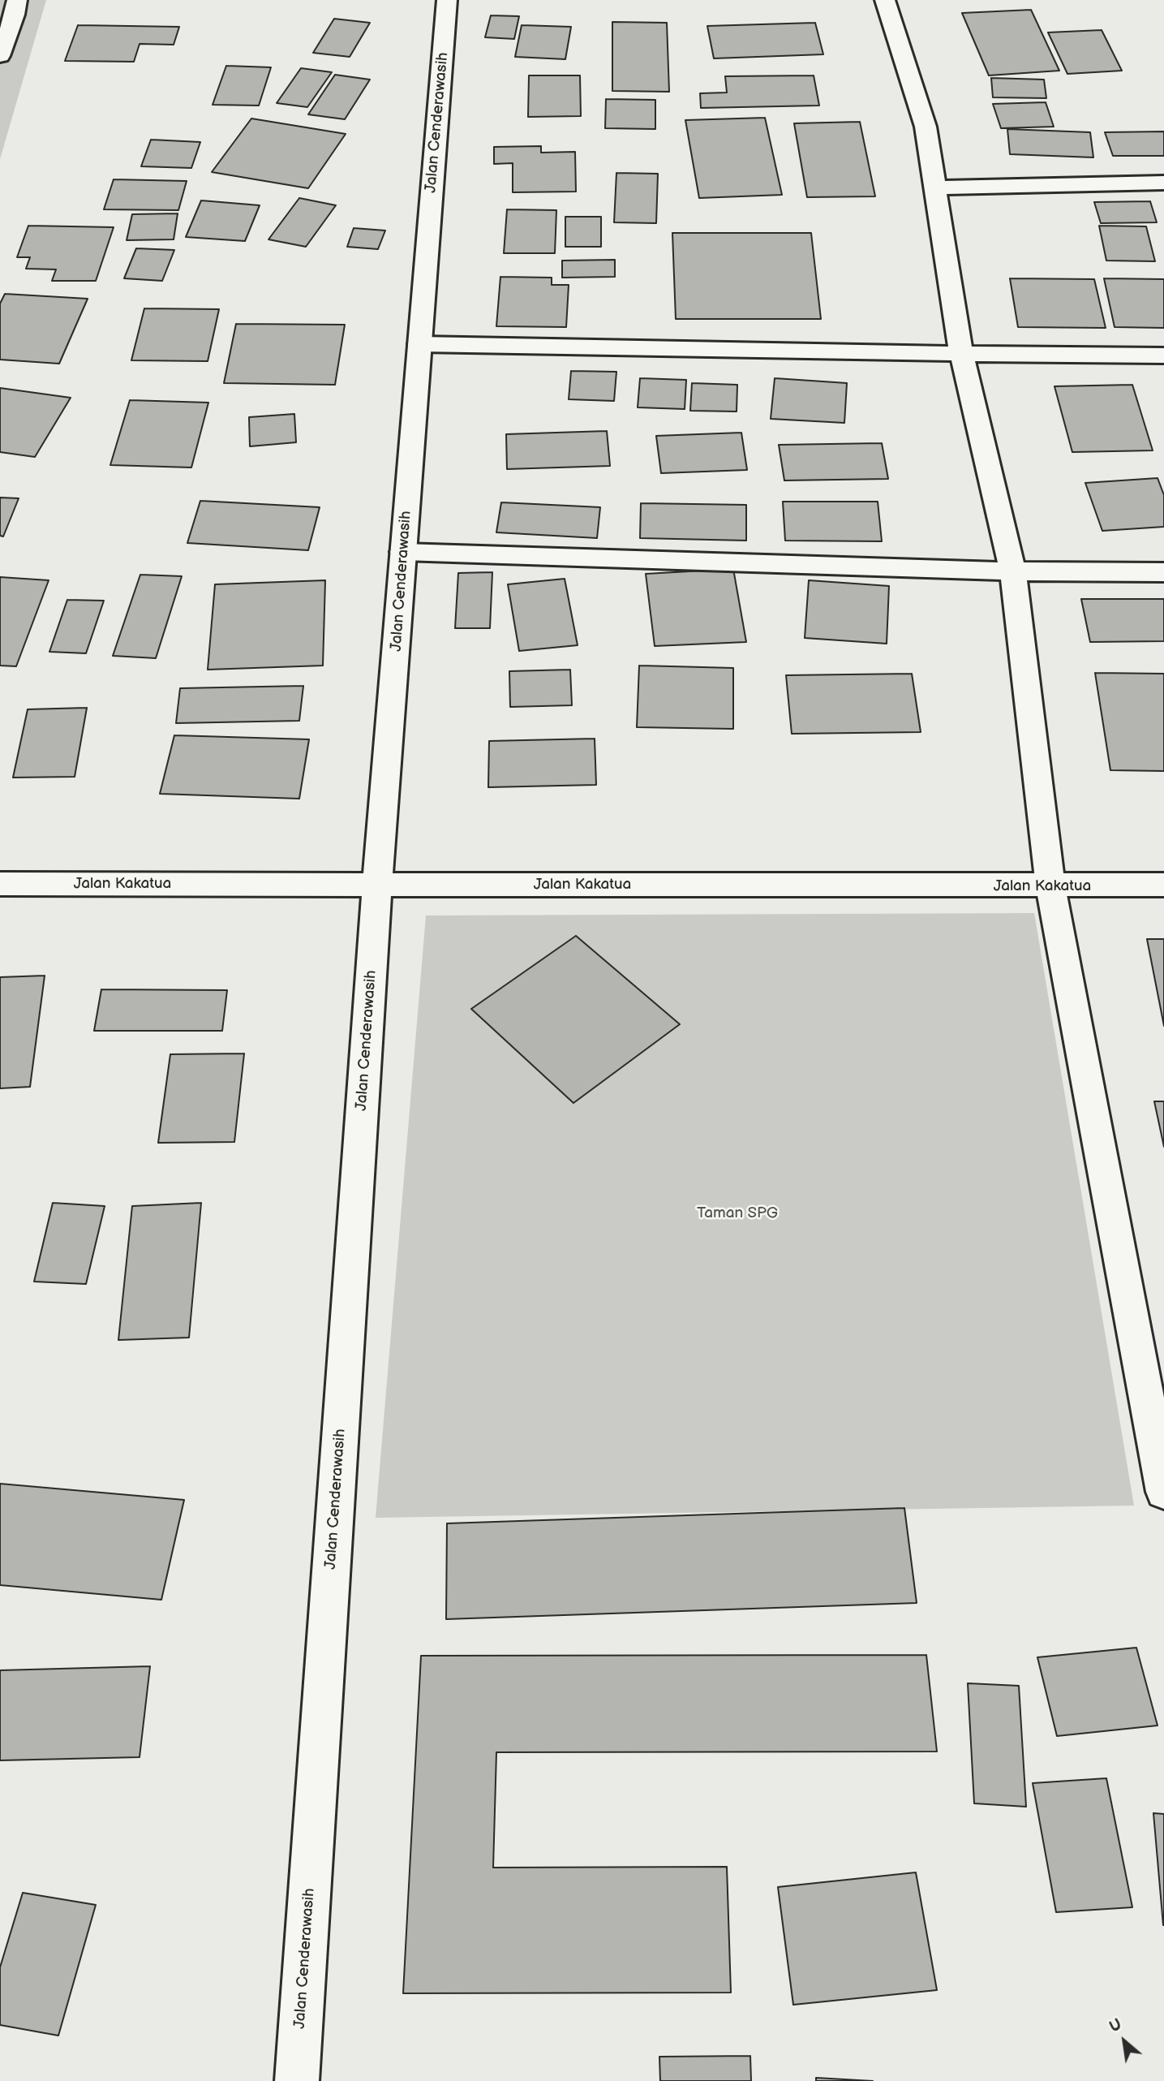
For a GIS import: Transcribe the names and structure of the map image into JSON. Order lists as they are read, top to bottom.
{
  "streets": {
    "street": ["Jalan Cenderawasih", "Jalan Kakatua"]
  },
  "crossings": [
    ["Jalan Cenderawasih", "Jalan Kakatua"]
  ],
  "parks": ["Taman SPG"],
  "north": "top left"
}
